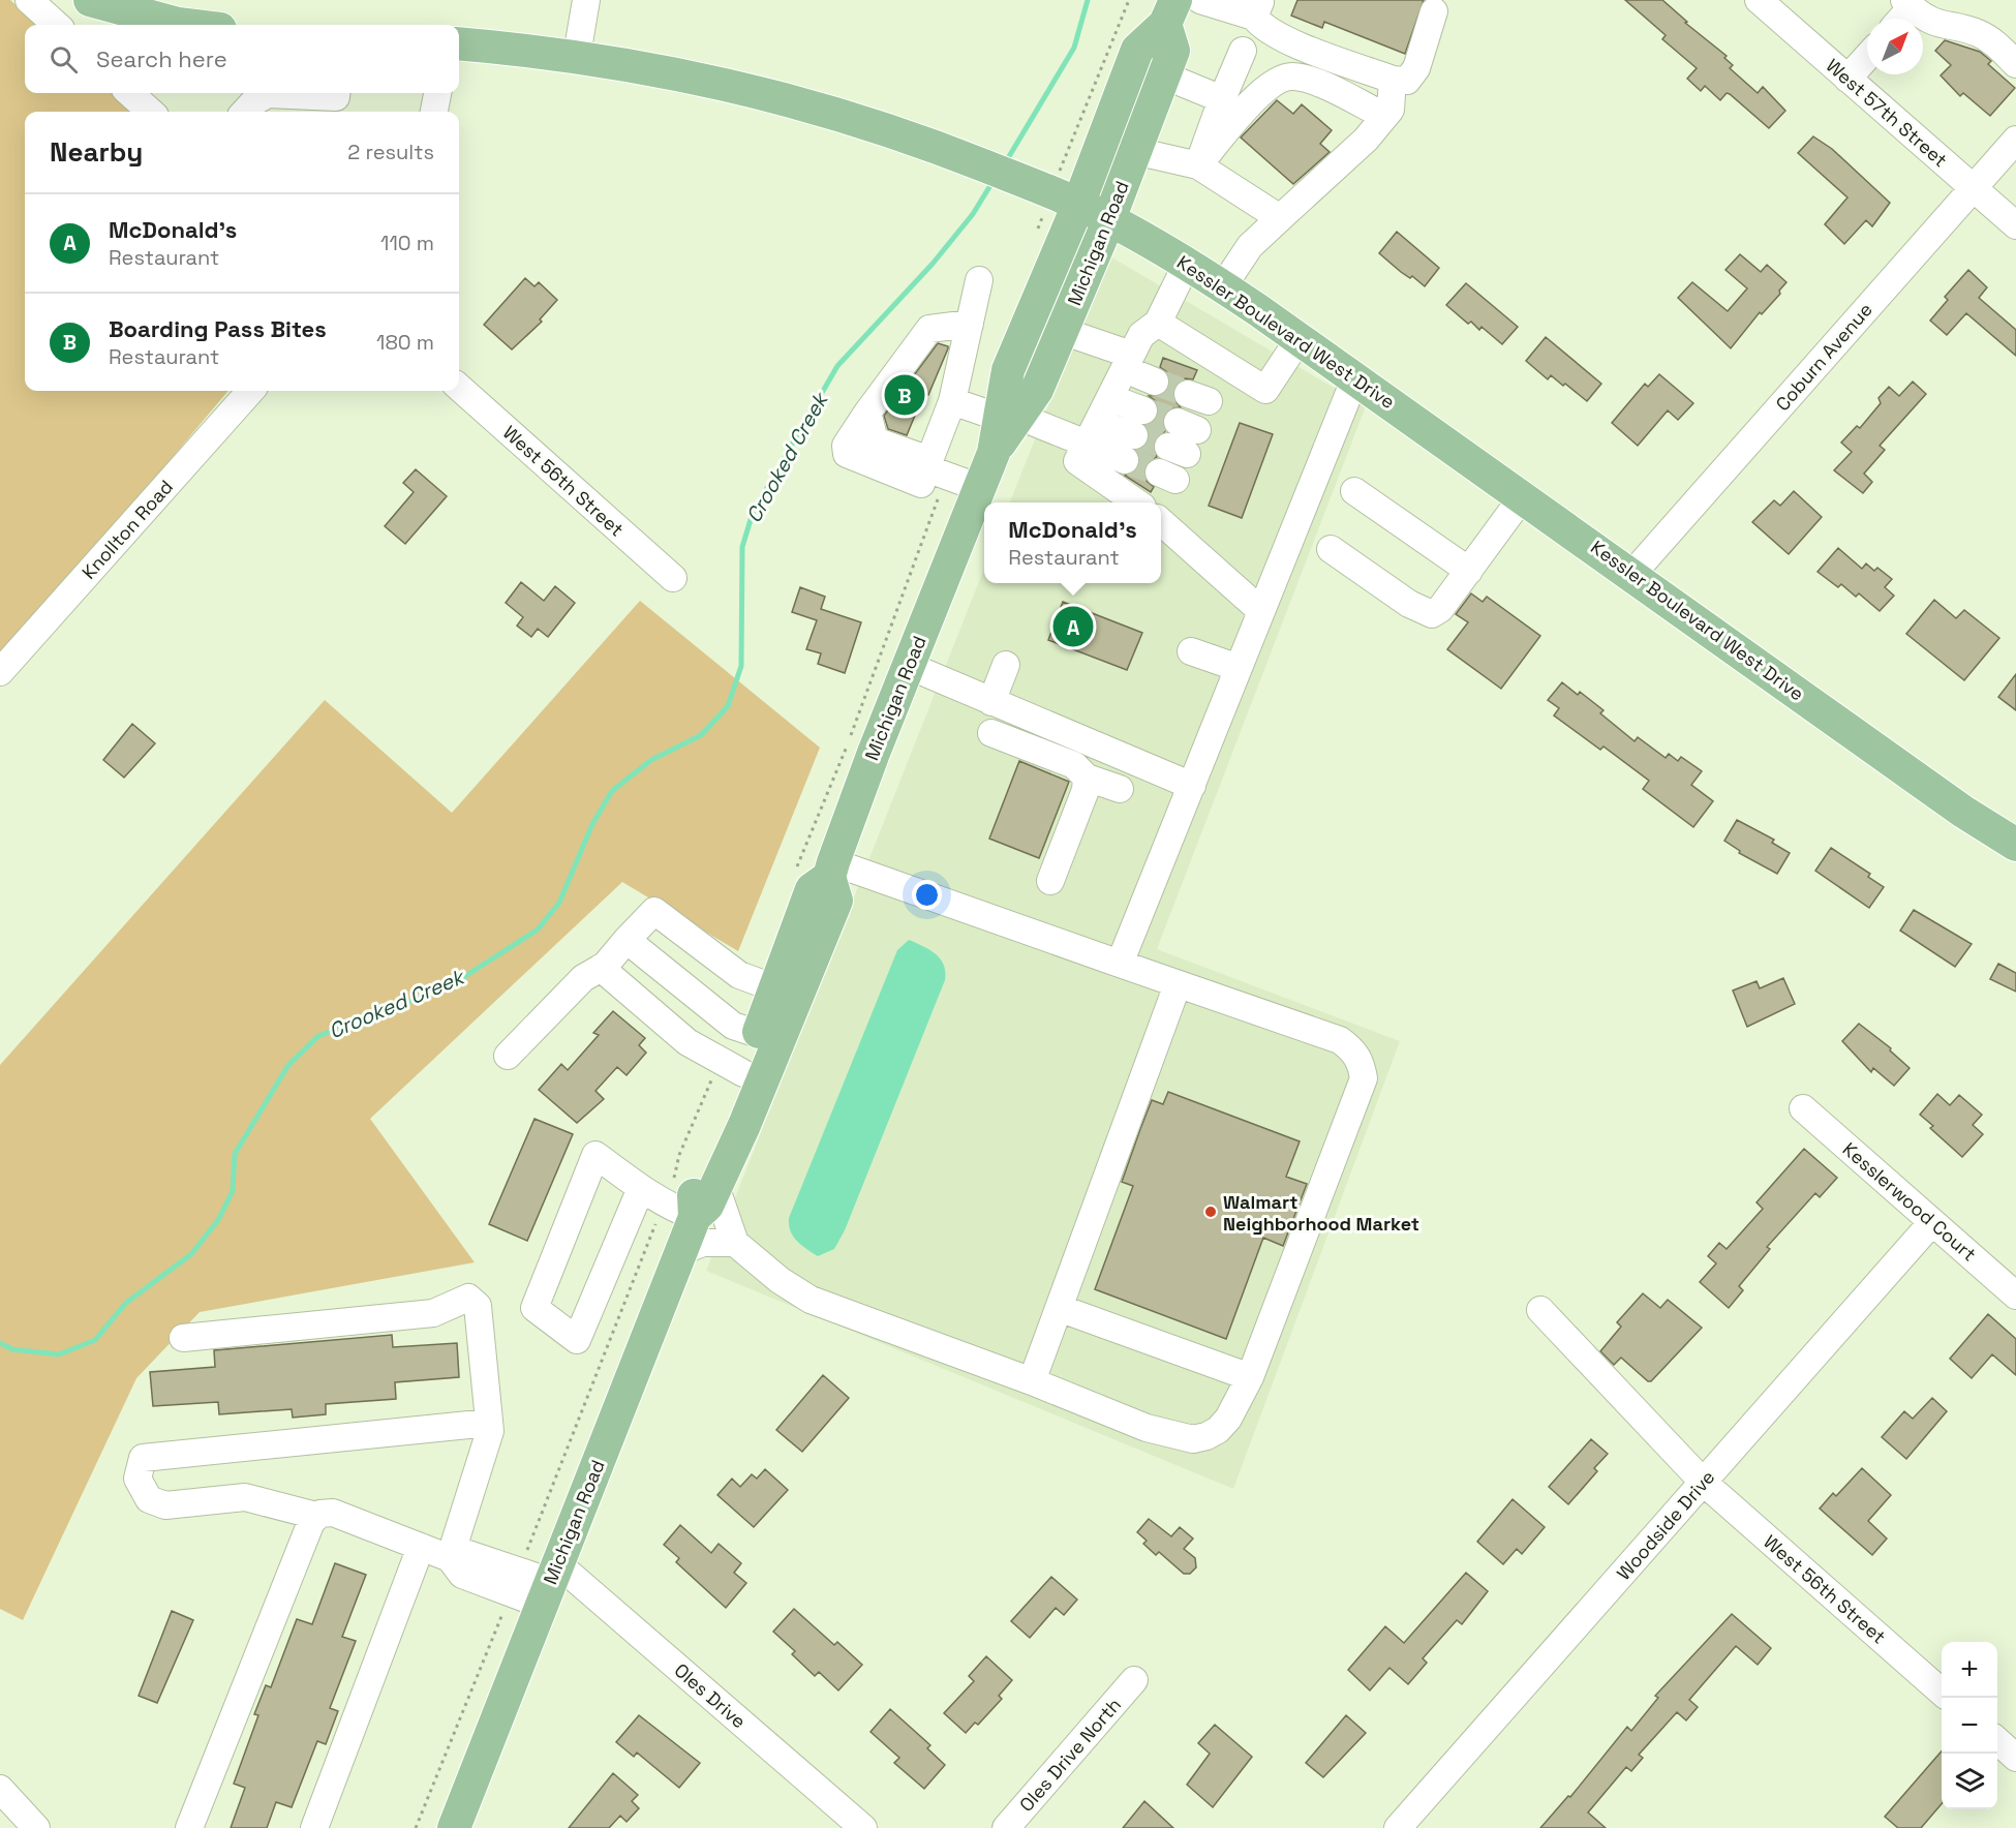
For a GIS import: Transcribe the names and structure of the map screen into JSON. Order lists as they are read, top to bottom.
{
  "streets": {
    "main road": ["Michigan Road", "Kessler Boulevard West Drive"],
    "street": [
      "West 57th Street",
      "Coburn Avenue",
      "West 56th Street",
      "Knollton Road",
      "Kesslerwood Court",
      "Woodside Drive",
      "Oles Drive",
      "Oles Drive North"
    ]
  },
  "crossings": [
    ["West 57th Street", "Coburn Avenue"],
    ["Michigan Road", "Kessler Boulevard West Drive"],
    ["Michigan Road", "Oles Drive"],
    ["Kessler Boulevard West Drive", "Coburn Avenue"],
    ["West 56th Street", "Woodside Drive"],
    ["Kesslerwood Court", "Woodside Drive"]
  ],
  "water": ["Crooked Creek"],
  "places": ["Walmart Neighborhood Market"],
  "north": "top right",
  "page": {
    "search": "Search here",
    "heading": ["Nearby", "2 results"],
    "list": [
      {
        "mark": "A",
        "name": "McDonald's",
        "note": "Restaurant",
        "value": "110 m"
      },
      {
        "mark": "B",
        "name": "Boarding Pass Bites",
        "note": "Restaurant",
        "value": "180 m"
      }
    ],
    "pins": ["B", "A"],
    "popup": ["McDonald's", "Restaurant"],
    "map_buttons": ["+", "−"]
  }
}
